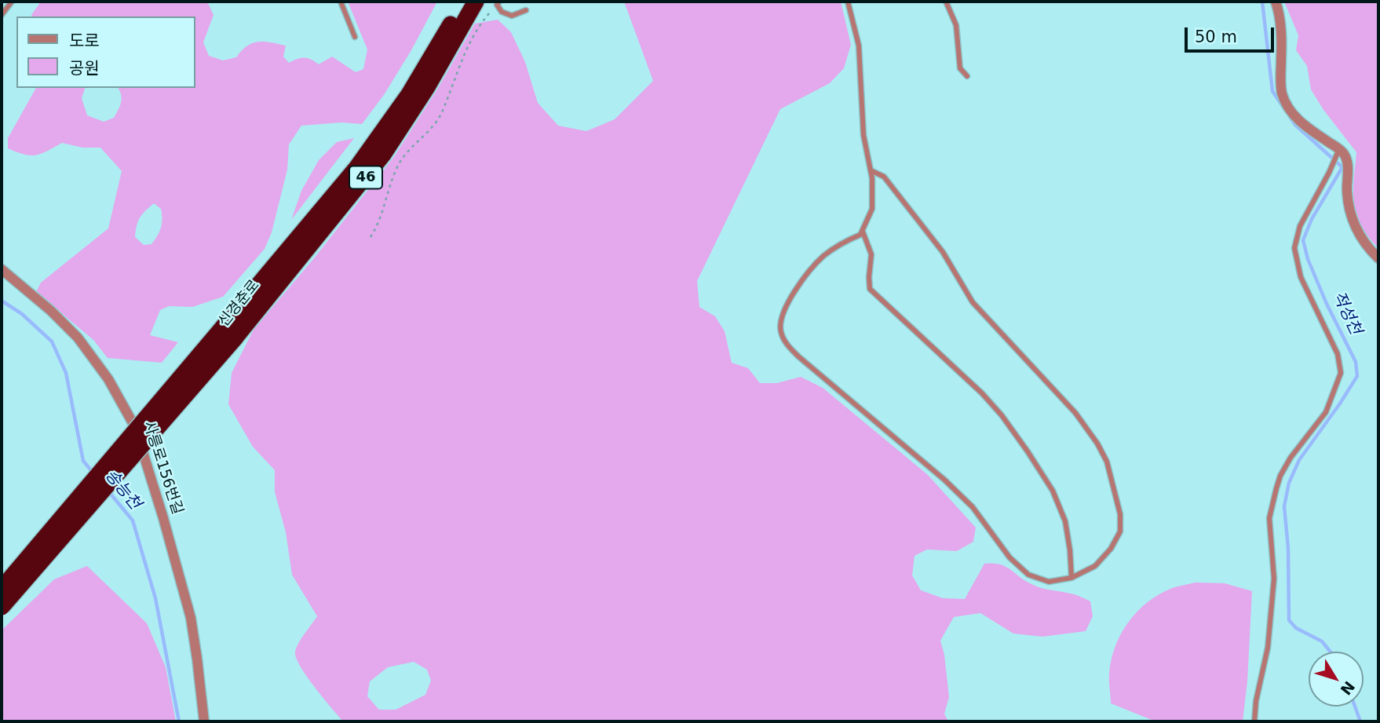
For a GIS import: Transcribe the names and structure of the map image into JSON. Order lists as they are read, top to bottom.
{
  "streets": {
    "highway": ["46", "신경춘로"],
    "street": ["사릉로156번길"]
  },
  "water": ["적성천", "송능천"],
  "legend": ["도로", "공원"],
  "scale_bar": "50 m",
  "north": "bottom right"
}
